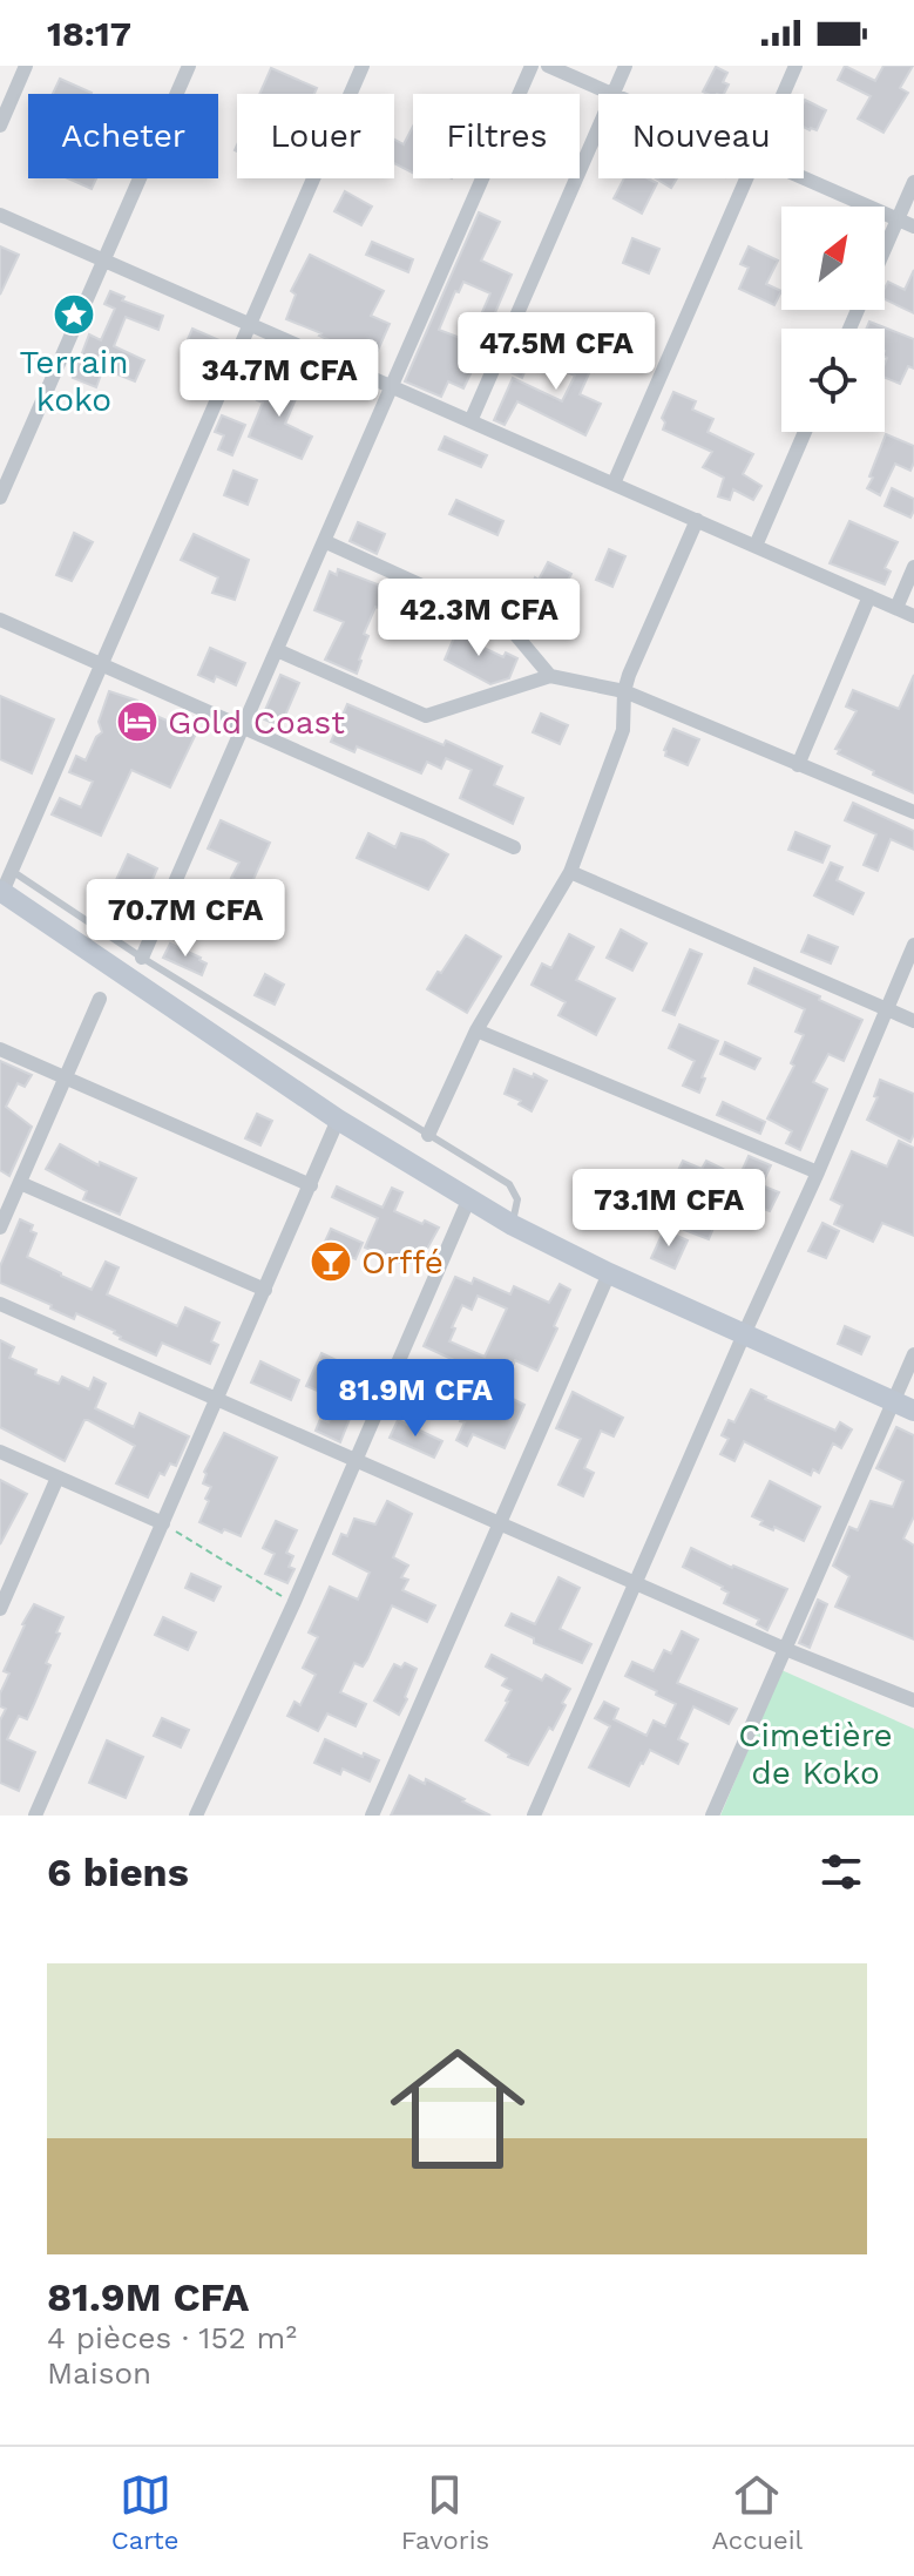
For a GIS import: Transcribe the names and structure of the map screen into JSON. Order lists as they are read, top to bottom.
{
  "parks": ["Cimetière de Koko"],
  "places": {
    "place": ["Terrain koko"],
    "hotel": ["Gold Coast"],
    "bar": ["Orffé"]
  },
  "north": "top right",
  "page": {
    "status": "18:17",
    "chip": [
      "Acheter",
      "Louer",
      "Filtres",
      "Nouveau"
    ],
    "price": [
      "47.5M CFA",
      "34.7M CFA",
      "42.3M CFA",
      "70.7M CFA",
      "73.1M CFA",
      "81.9M CFA"
    ],
    "heading": "6 biens",
    "list": [
      {
        "name": "81.9M CFA",
        "note": "4 pièces · 152 m² · Maison"
      }
    ],
    "tabs": ["Carte", "Favoris", "Accueil"]
  }
}
